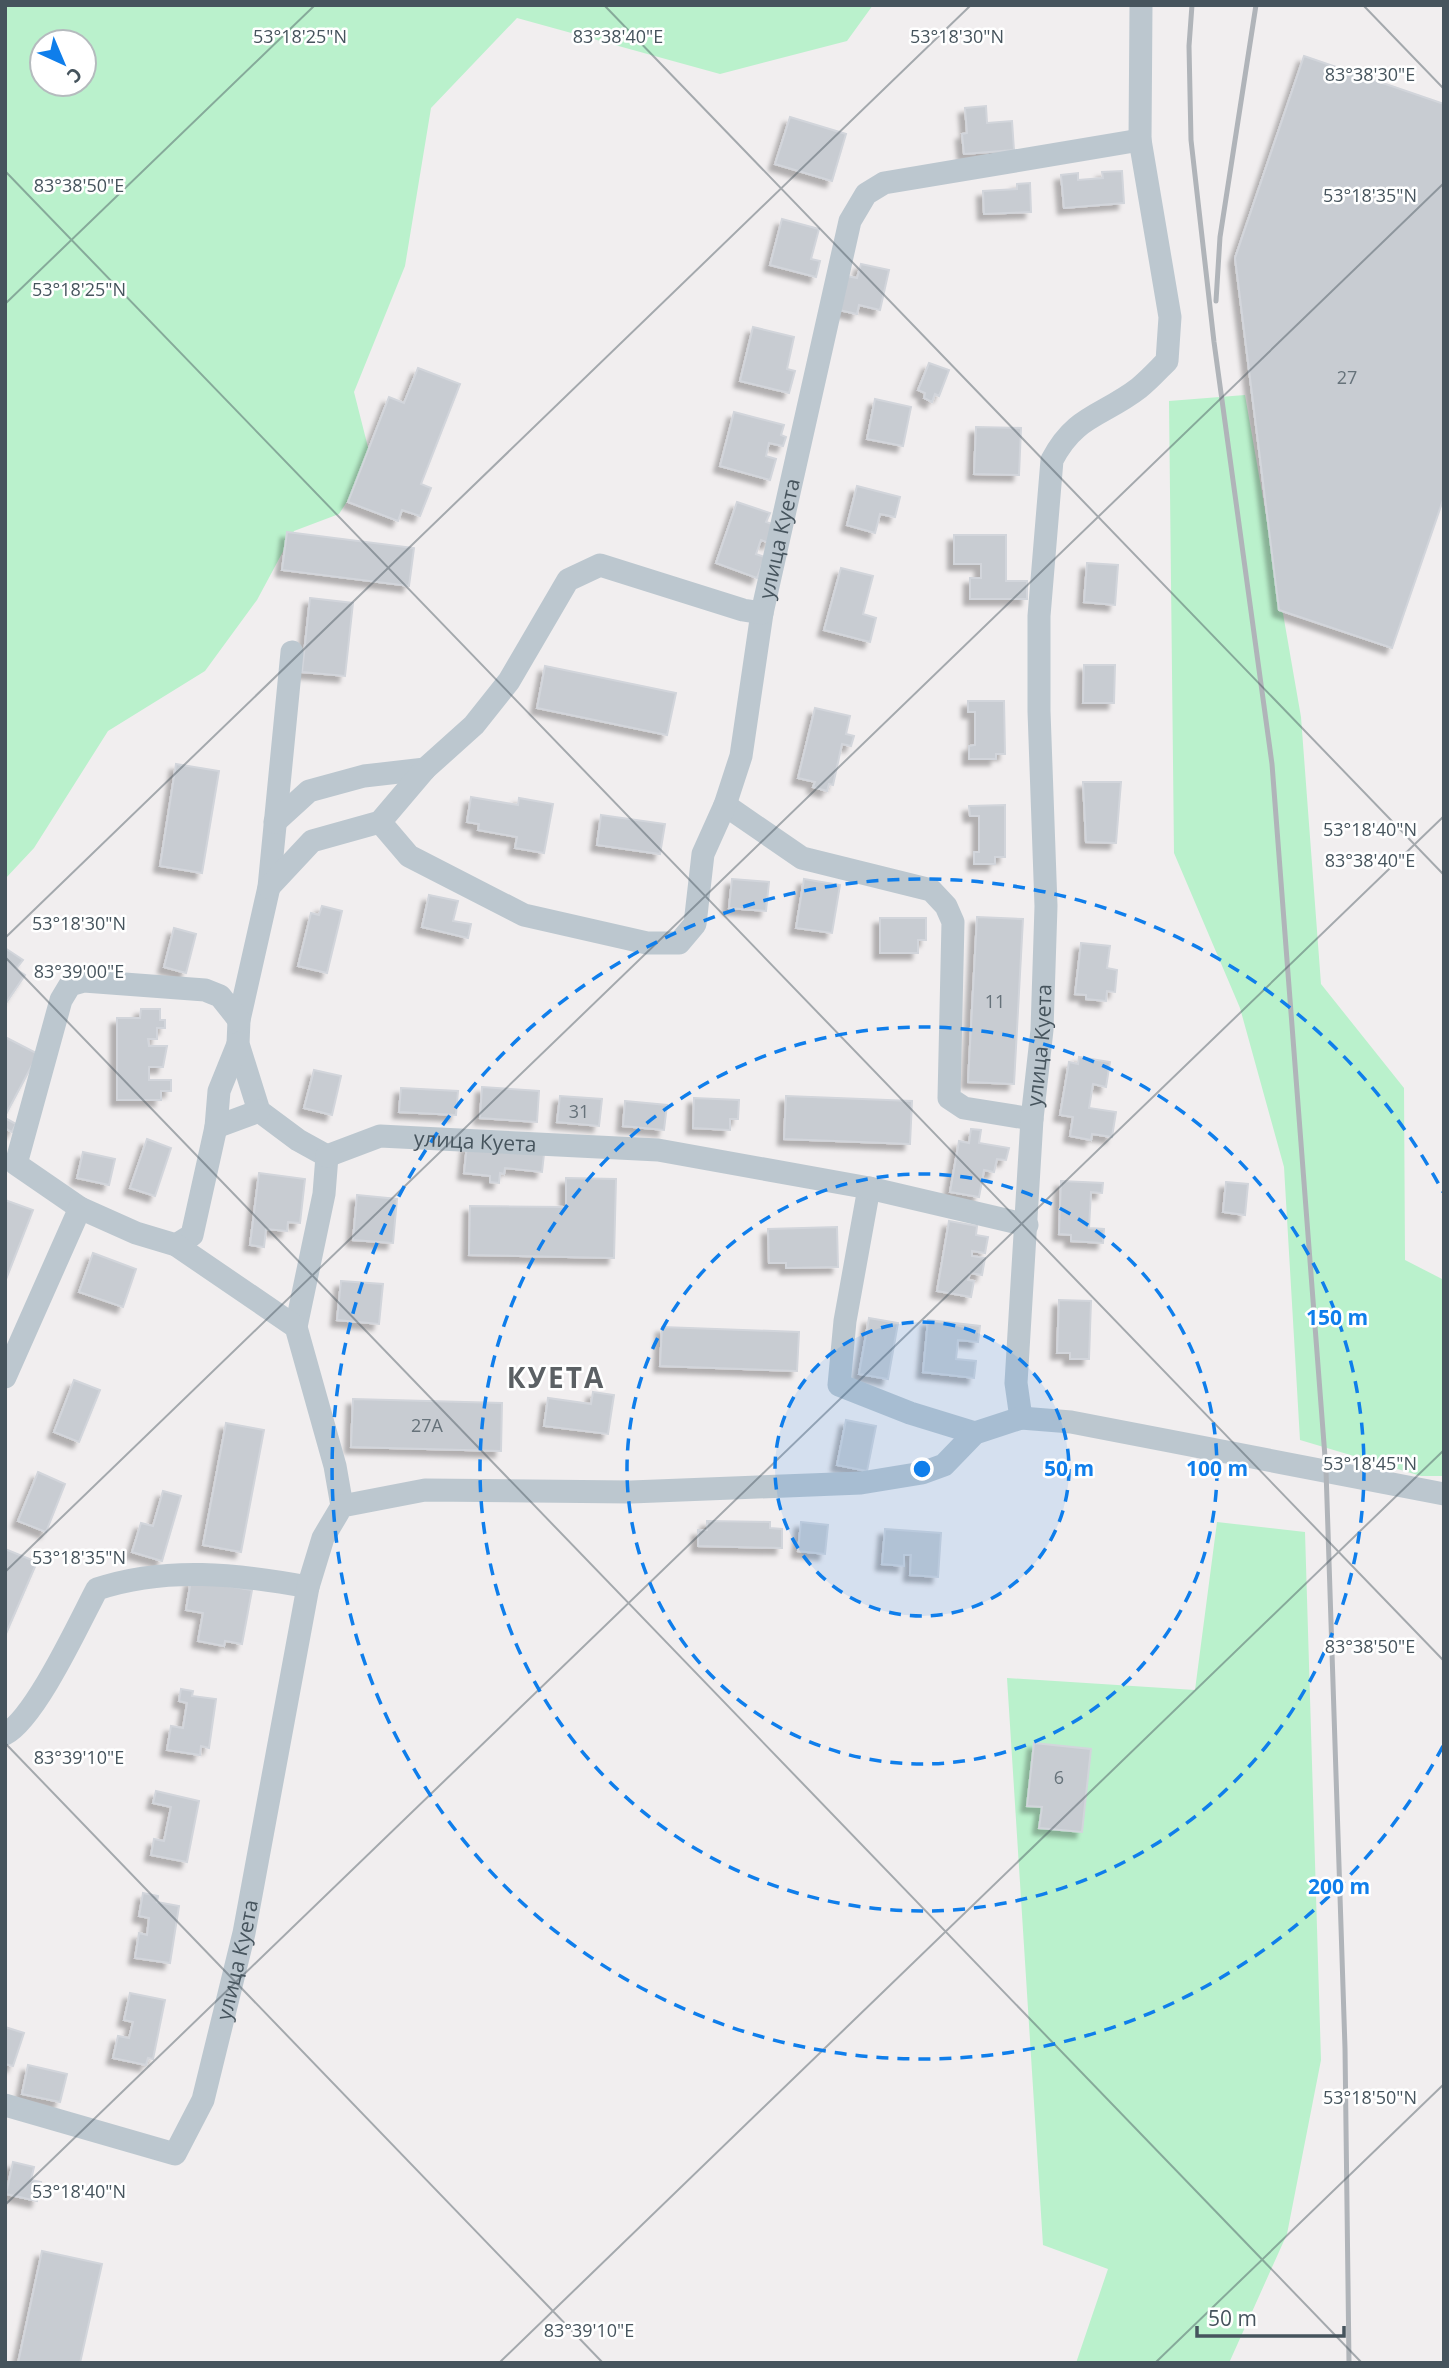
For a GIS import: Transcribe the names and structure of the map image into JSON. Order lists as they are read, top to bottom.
{
  "streets": {
    "street": ["улица Куета"]
  },
  "districts": ["КУЕТА"],
  "house_numbers": [
    "27",
    "11",
    "31",
    "27А",
    "6"
  ],
  "scale_bar": "50 m",
  "north": "bottom right",
  "coordinates": [
    "53°18'25\"N",
    "53°18'30\"N",
    "83°38'40\"E",
    "83°38'30\"E",
    "83°38'50\"E",
    "53°18'35\"N",
    "53°18'40\"N",
    "83°39'00\"E",
    "53°18'45\"N",
    "83°39'10\"E",
    "53°18'50\"N"
  ],
  "rings": [
    "150 m",
    "50 m",
    "100 m",
    "200 m"
  ]
}
